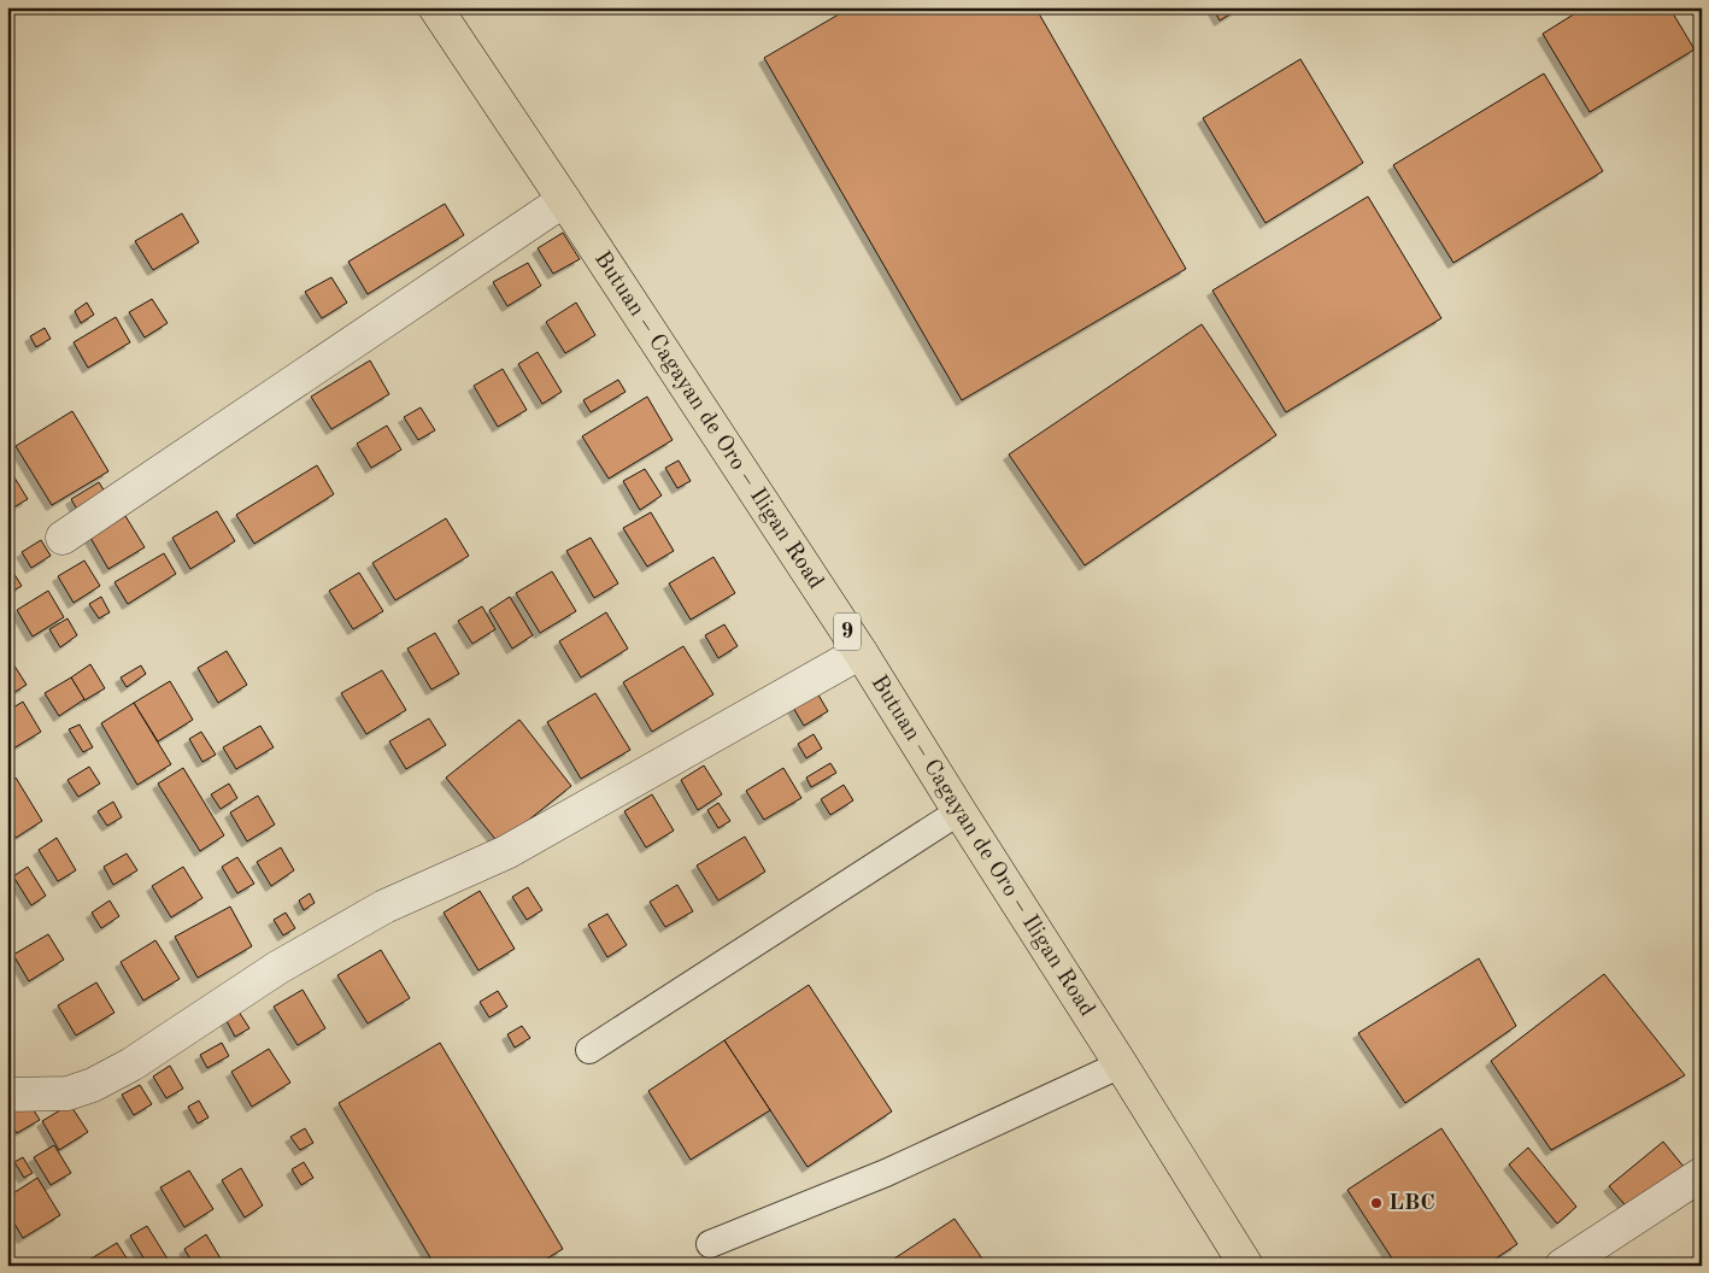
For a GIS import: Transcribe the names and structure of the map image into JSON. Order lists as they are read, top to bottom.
{
  "streets": {
    "highway": ["Butuan – Cagayan de Oro – Iligan Road", "9"]
  },
  "places": ["LBC"]
}
